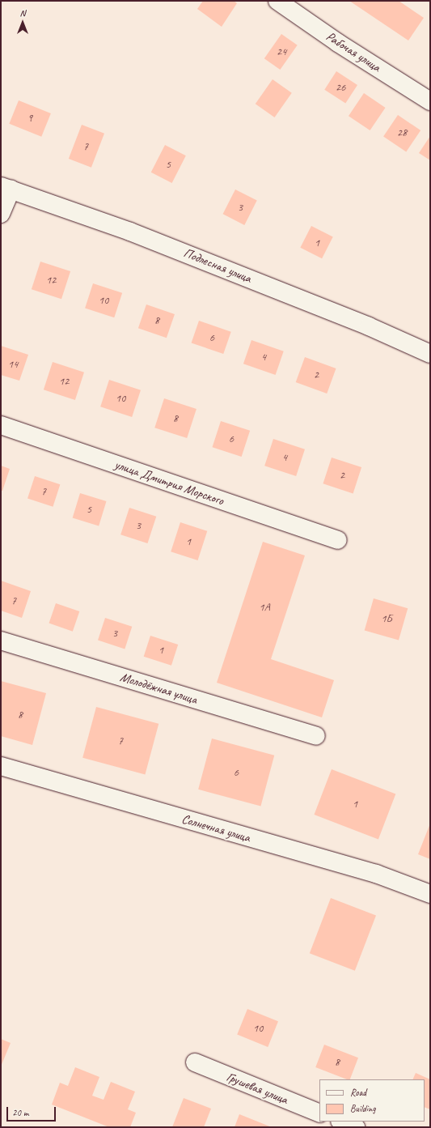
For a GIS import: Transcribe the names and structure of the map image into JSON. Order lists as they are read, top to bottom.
{
  "streets": {
    "street": [
      "Рабочая улица",
      "Подлесная улица",
      "улица Дмитрия Морского",
      "Молодёжная улица",
      "Солнечная улица",
      "Грушевая улица"
    ]
  },
  "house_numbers": [
    "24",
    "26",
    "9",
    "28",
    "7",
    "5",
    "3",
    "1",
    "12",
    "10",
    "8",
    "6",
    "4",
    "14",
    "2",
    "12",
    "10",
    "8",
    "6",
    "4",
    "2",
    "7",
    "5",
    "3",
    "1",
    "7",
    "1А",
    "1Б",
    "3",
    "1",
    "8",
    "7",
    "6",
    "1",
    "10",
    "8"
  ],
  "legend": ["Road", "Building"],
  "scale_bar": "20 m",
  "north": "top"
}
